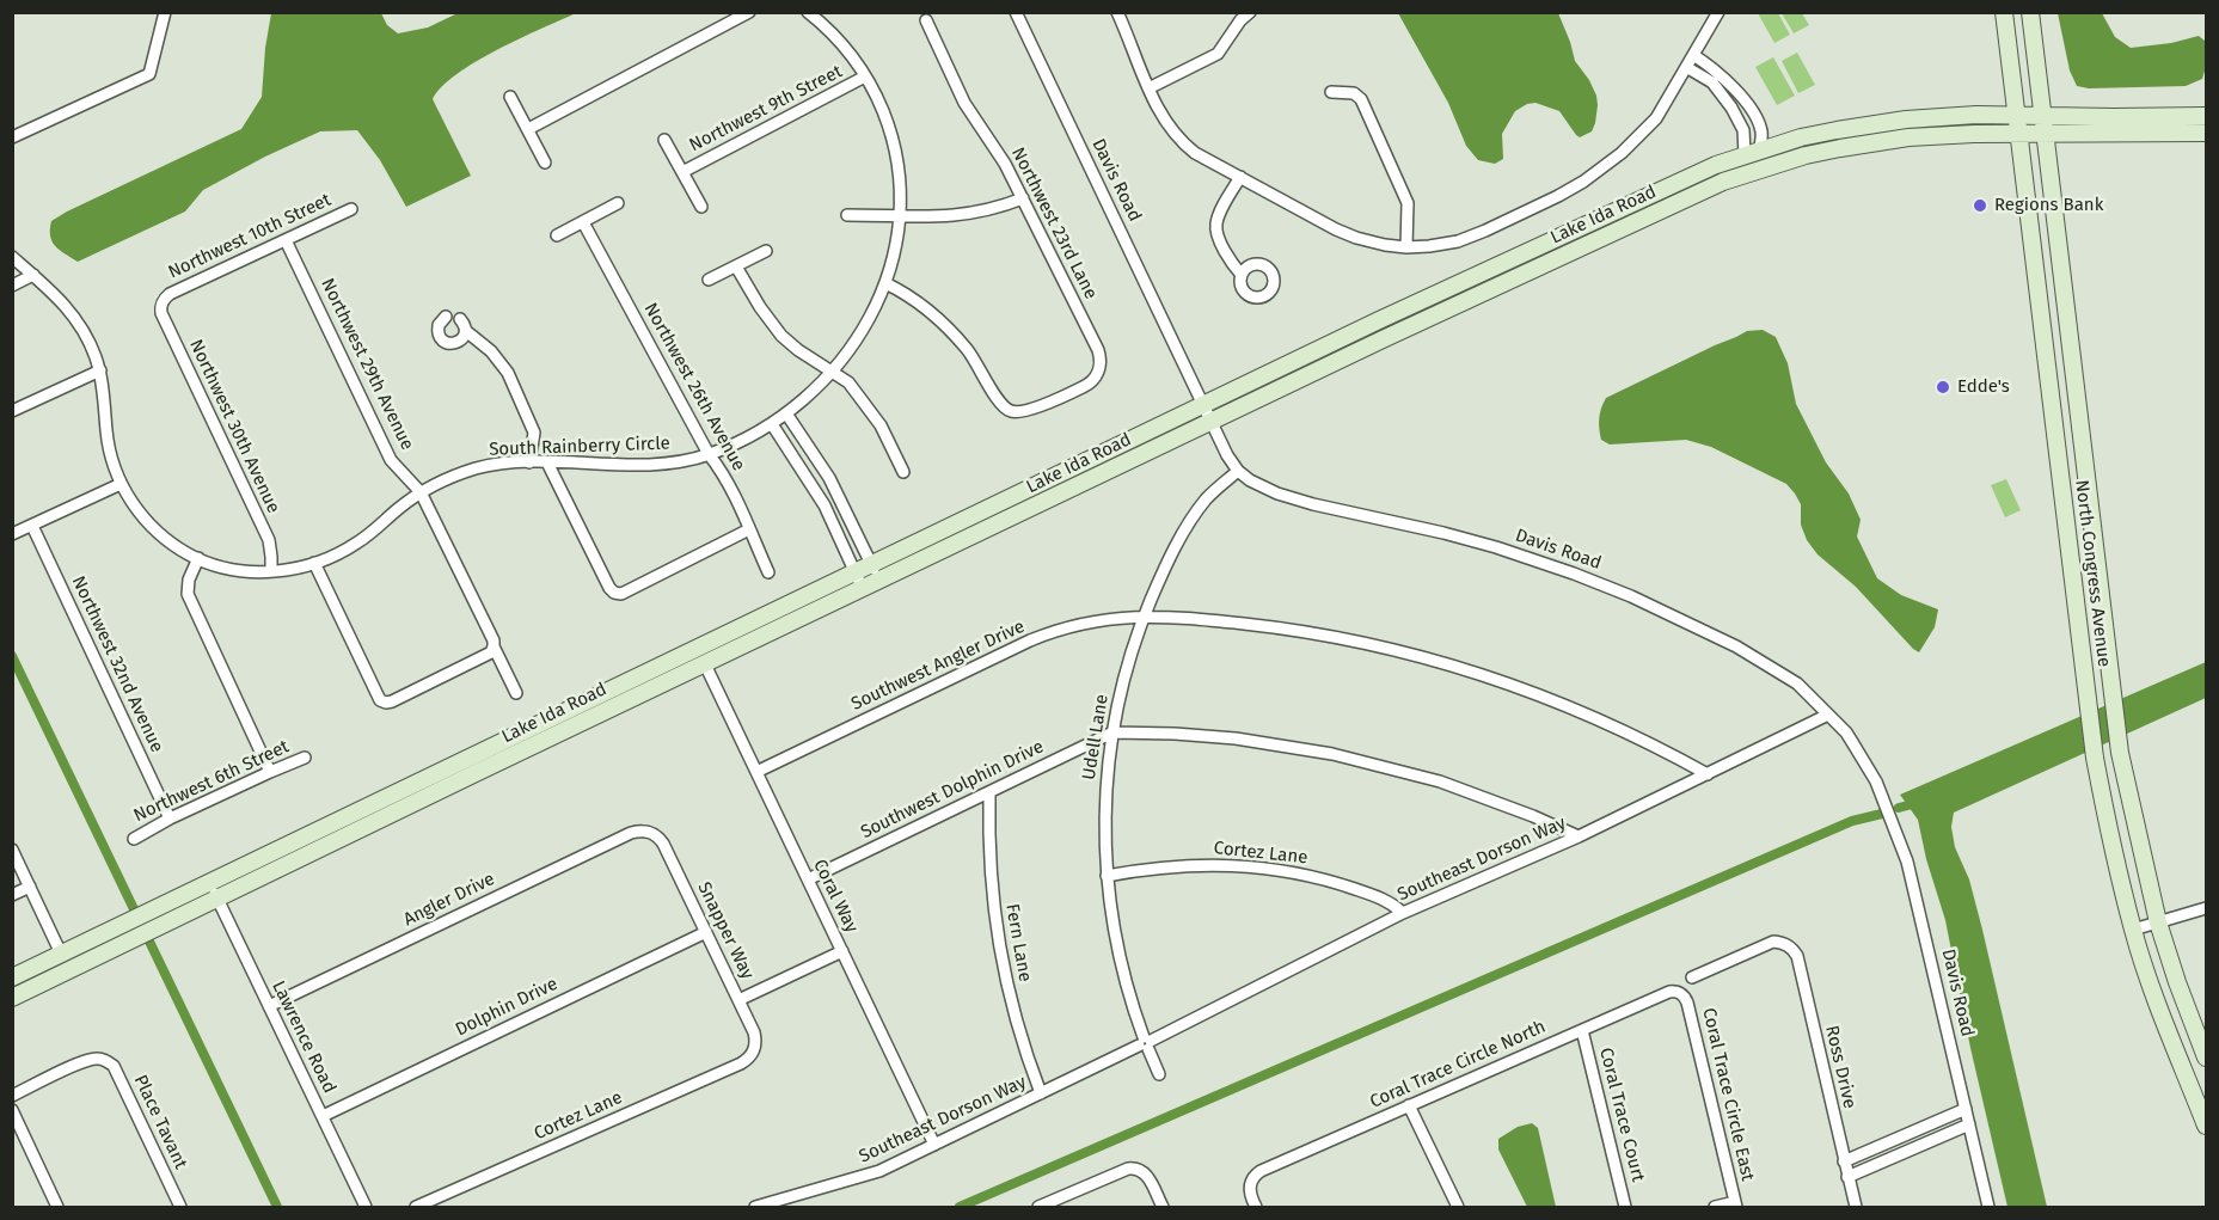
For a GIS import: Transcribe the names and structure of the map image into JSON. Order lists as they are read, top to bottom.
{
  "streets": {
    "street": [
      "Northwest 9th Street",
      "Davis Road",
      "Lake Ida Road",
      "Northwest 23rd Lane",
      "Northwest 10th Street",
      "Northwest 29th Avenue",
      "Northwest 26th Avenue",
      "Northwest 30th Avenue",
      "South Rainberry Circle",
      "North Congress Avenue",
      "Northwest 32nd Avenue",
      "Southwest Angler Drive",
      "Udell Lane",
      "Northwest 6th Street",
      "Southwest Dolphin Drive",
      "Cortez Lane",
      "Southeast Dorson Way",
      "Coral Way",
      "Angler Drive",
      "Snapper Way",
      "Fern Lane",
      "Dolphin Drive",
      "Lawrence Road",
      "Coral Trace Circle North",
      "Ross Drive",
      "Coral Trace Circle East",
      "Coral Trace Court",
      "Place Tavant"
    ]
  },
  "crossings": [
    ["Northwest 9th Street", "South Rainberry Circle"],
    ["Davis Road", "Lake Ida Road"],
    ["Davis Road", "Udell Lane"],
    ["Davis Road", "Southeast Dorson Way"],
    ["Lake Ida Road", "North Congress Avenue"],
    ["Lake Ida Road", "Coral Way"],
    ["Lake Ida Road", "Lawrence Road"],
    ["Northwest 23rd Lane", "South Rainberry Circle"],
    ["Northwest 10th Street", "Northwest 29th Avenue"],
    ["Northwest 10th Street", "Northwest 30th Avenue"],
    ["Northwest 29th Avenue", "South Rainberry Circle"],
    ["Northwest 26th Avenue", "South Rainberry Circle"],
    ["Northwest 30th Avenue", "South Rainberry Circle"],
    ["Northwest 32nd Avenue", "Northwest 6th Street"],
    ["Southwest Angler Drive", "Udell Lane"],
    ["Southwest Angler Drive", "Southeast Dorson Way"],
    ["Southwest Angler Drive", "Coral Way"],
    ["Udell Lane", "Southwest Dolphin Drive"],
    ["Udell Lane", "Cortez Lane"],
    ["Udell Lane", "Southeast Dorson Way"],
    ["Southwest Dolphin Drive", "Coral Way"],
    ["Southwest Dolphin Drive", "Fern Lane"],
    ["Cortez Lane", "Southeast Dorson Way"],
    ["Cortez Lane", "Snapper Way"],
    ["Southeast Dorson Way", "Coral Way"],
    ["Southeast Dorson Way", "Fern Lane"],
    ["Angler Drive", "Snapper Way"],
    ["Angler Drive", "Lawrence Road"],
    ["Snapper Way", "Dolphin Drive"],
    ["Dolphin Drive", "Lawrence Road"],
    ["Coral Trace Circle North", "Coral Trace Circle East"],
    ["Coral Trace Circle North", "Coral Trace Court"]
  ],
  "places": ["Regions Bank", "Edde's"]
}
